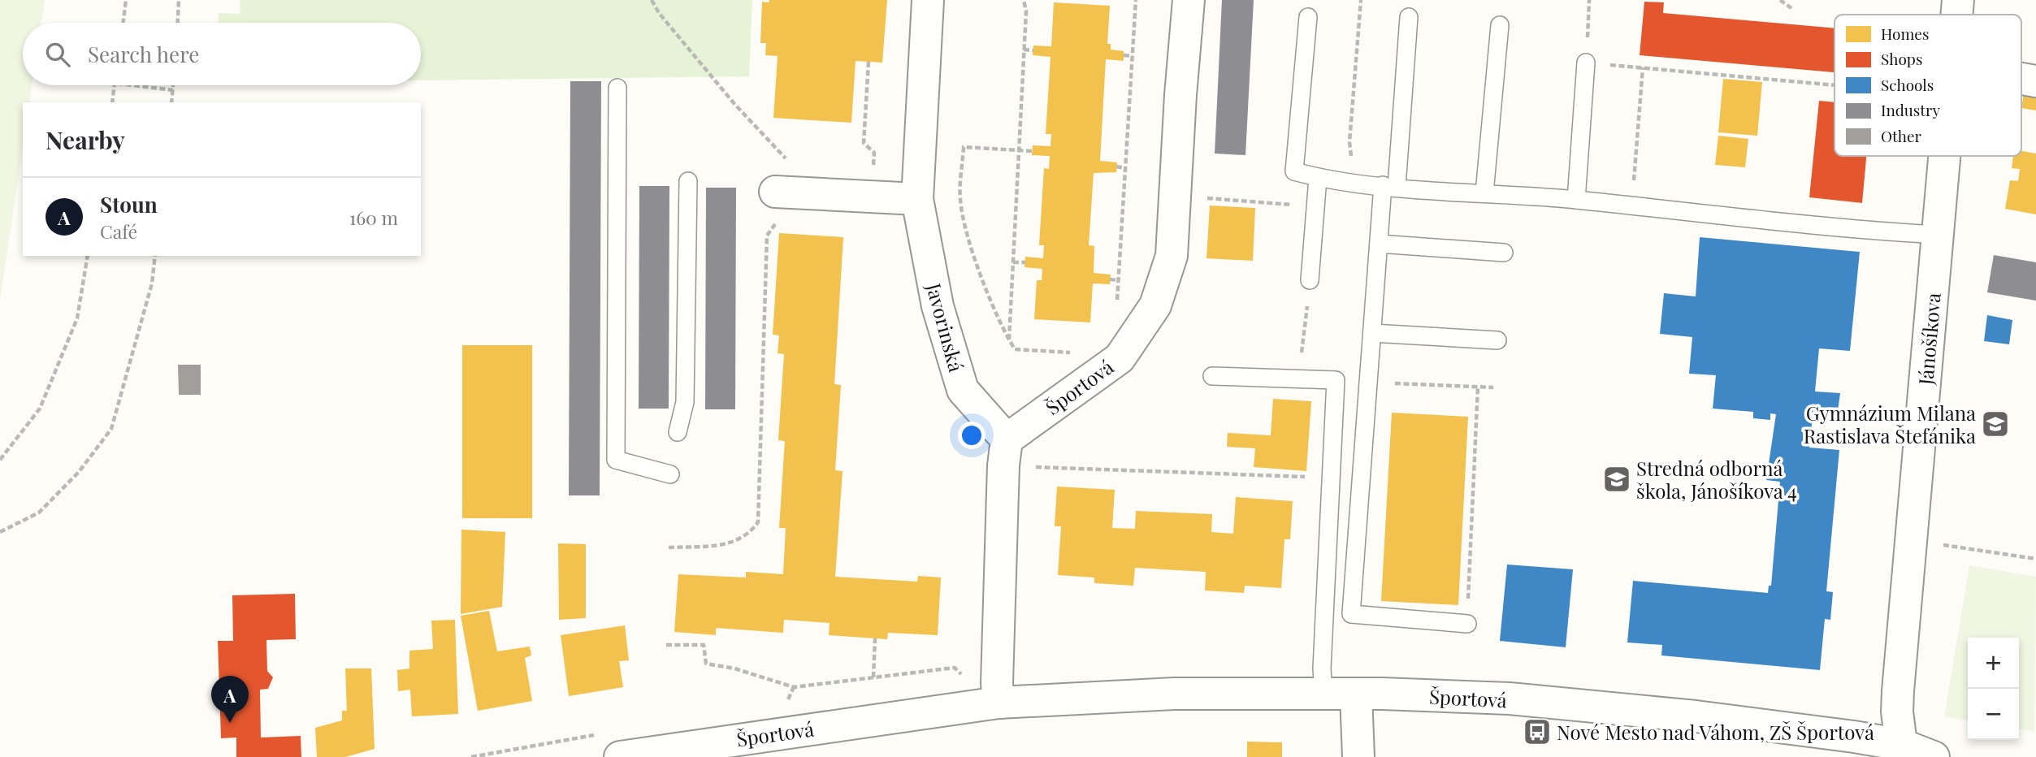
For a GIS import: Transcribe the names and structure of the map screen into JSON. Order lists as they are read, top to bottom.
{
  "streets": {
    "street": ["Javorinská", "Jánošíkova", "Športová"]
  },
  "crossings": [
    ["Javorinská", "Športová"],
    ["Jánošíkova", "Športová"]
  ],
  "places": {
    "school or university": ["Gymnázium Milana Rastislava Štefánika", "Stredná odborná škola, Jánošíkova 4"],
    "bus stop": ["Nové Mesto nad Váhom, ZŠ Športová"]
  },
  "legend": [
    "Homes",
    "Shops",
    "Schools",
    "Industry",
    "Other"
  ],
  "page": {
    "search": "Search here",
    "heading": "Nearby",
    "list": [
      {
        "mark": "A",
        "name": "Stoun",
        "note": "Café",
        "value": "160 m"
      }
    ],
    "map_buttons": ["+", "−"],
    "pins": "A"
  }
}
